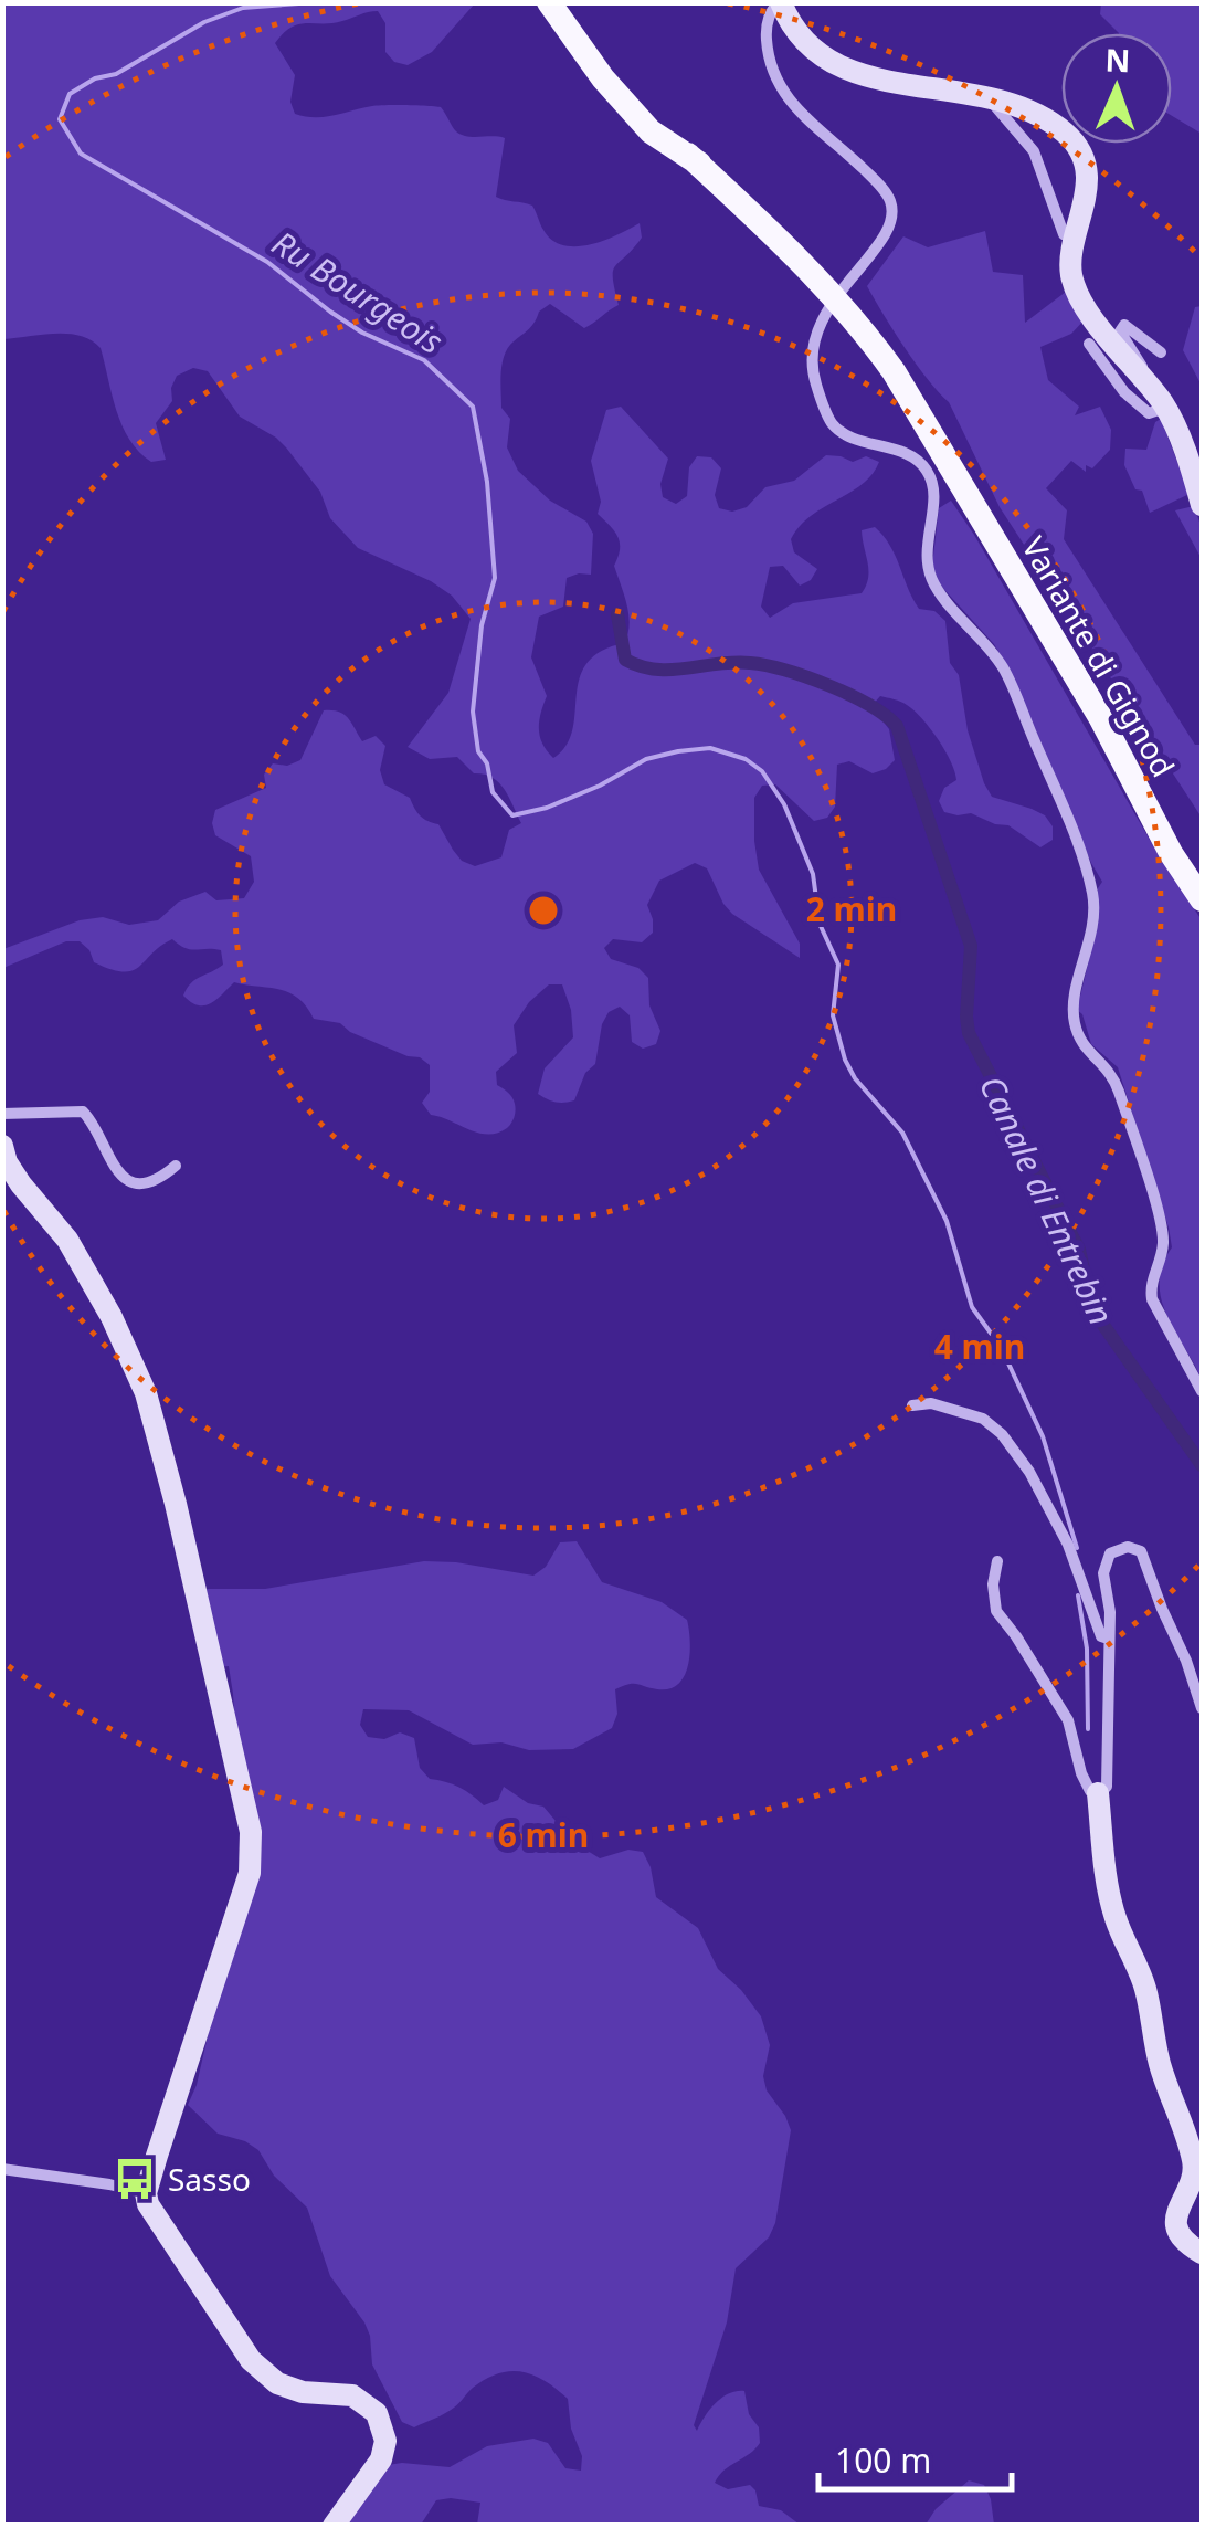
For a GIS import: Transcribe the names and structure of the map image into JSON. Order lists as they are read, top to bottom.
{
  "streets": {
    "main road": ["Variante di Gignod"]
  },
  "water": ["Ru Bourgeois", "Canale di Entrebin"],
  "places": {
    "bus stop": ["Sasso"]
  },
  "scale_bar": "100 m",
  "north": "top",
  "rings": ["2 min", "4 min", "6 min"]
}
